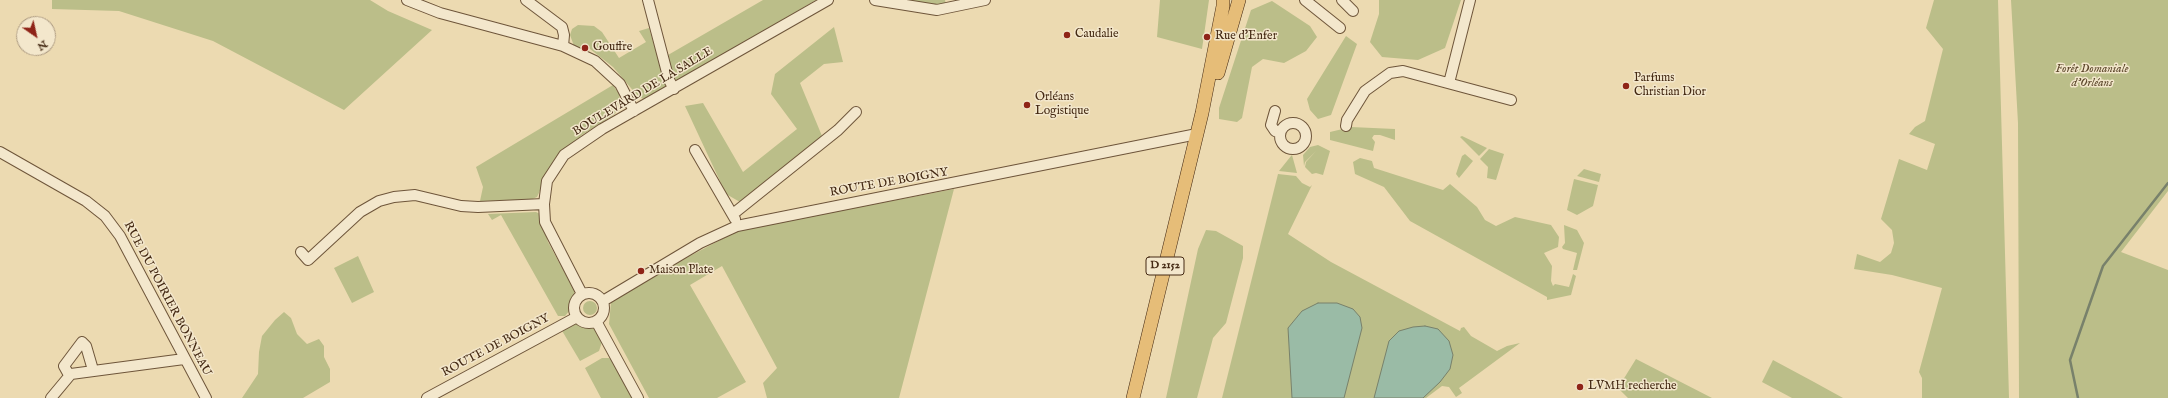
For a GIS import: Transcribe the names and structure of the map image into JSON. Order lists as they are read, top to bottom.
{
  "streets": {
    "main road": ["D 2152"],
    "street": ["BOULEVARD DE LA SALLE", "ROUTE DE BOIGNY", "RUE DU POIRIER BONNEAU"]
  },
  "crossings": [
    ["BOULEVARD DE LA SALLE", "ROUTE DE BOIGNY"],
    ["ROUTE DE BOIGNY", "D 2152"]
  ],
  "parks": ["Forêt Domaniale d'Orléans"],
  "places": [
    "Caudalie",
    "Rue d'Enfer",
    "Gouffre",
    "Parfums Christian Dior",
    "Orléans Logistique",
    "Maison Plate",
    "LVMH recherche"
  ],
  "north": "bottom right"
}
